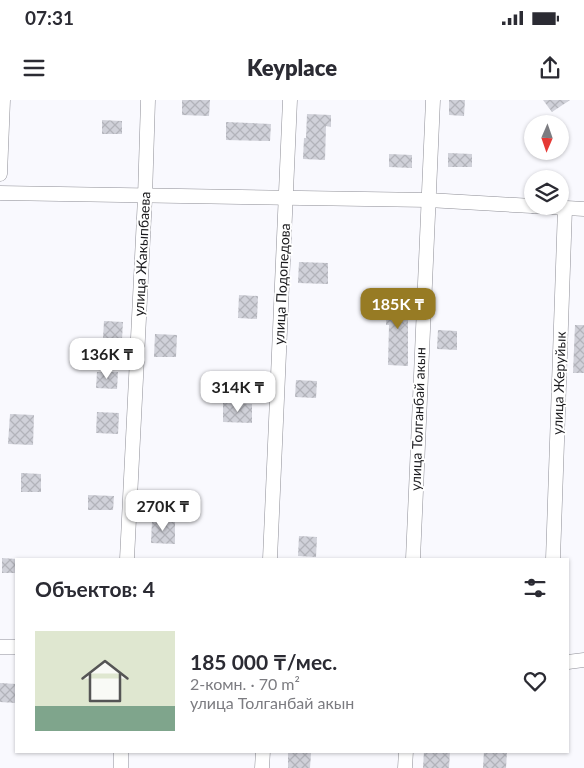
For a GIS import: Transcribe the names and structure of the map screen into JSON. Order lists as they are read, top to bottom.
{
  "streets": {
    "street": [
      "улица Жакыпбаева",
      "улица Подопедова",
      "улица Жеруйык",
      "улица Толганбай акын"
    ]
  },
  "north": "bottom",
  "page": {
    "status": "07:31",
    "header": "Keyplace",
    "price": [
      "185K ₸",
      "136K ₸",
      "314K ₸",
      "270K ₸"
    ],
    "heading": "Объектов: 4",
    "list": [
      {
        "name": "185 000 ₸/мес.",
        "note": "2-комн. · 70 m² · улица Толганбай акын"
      }
    ]
  }
}
